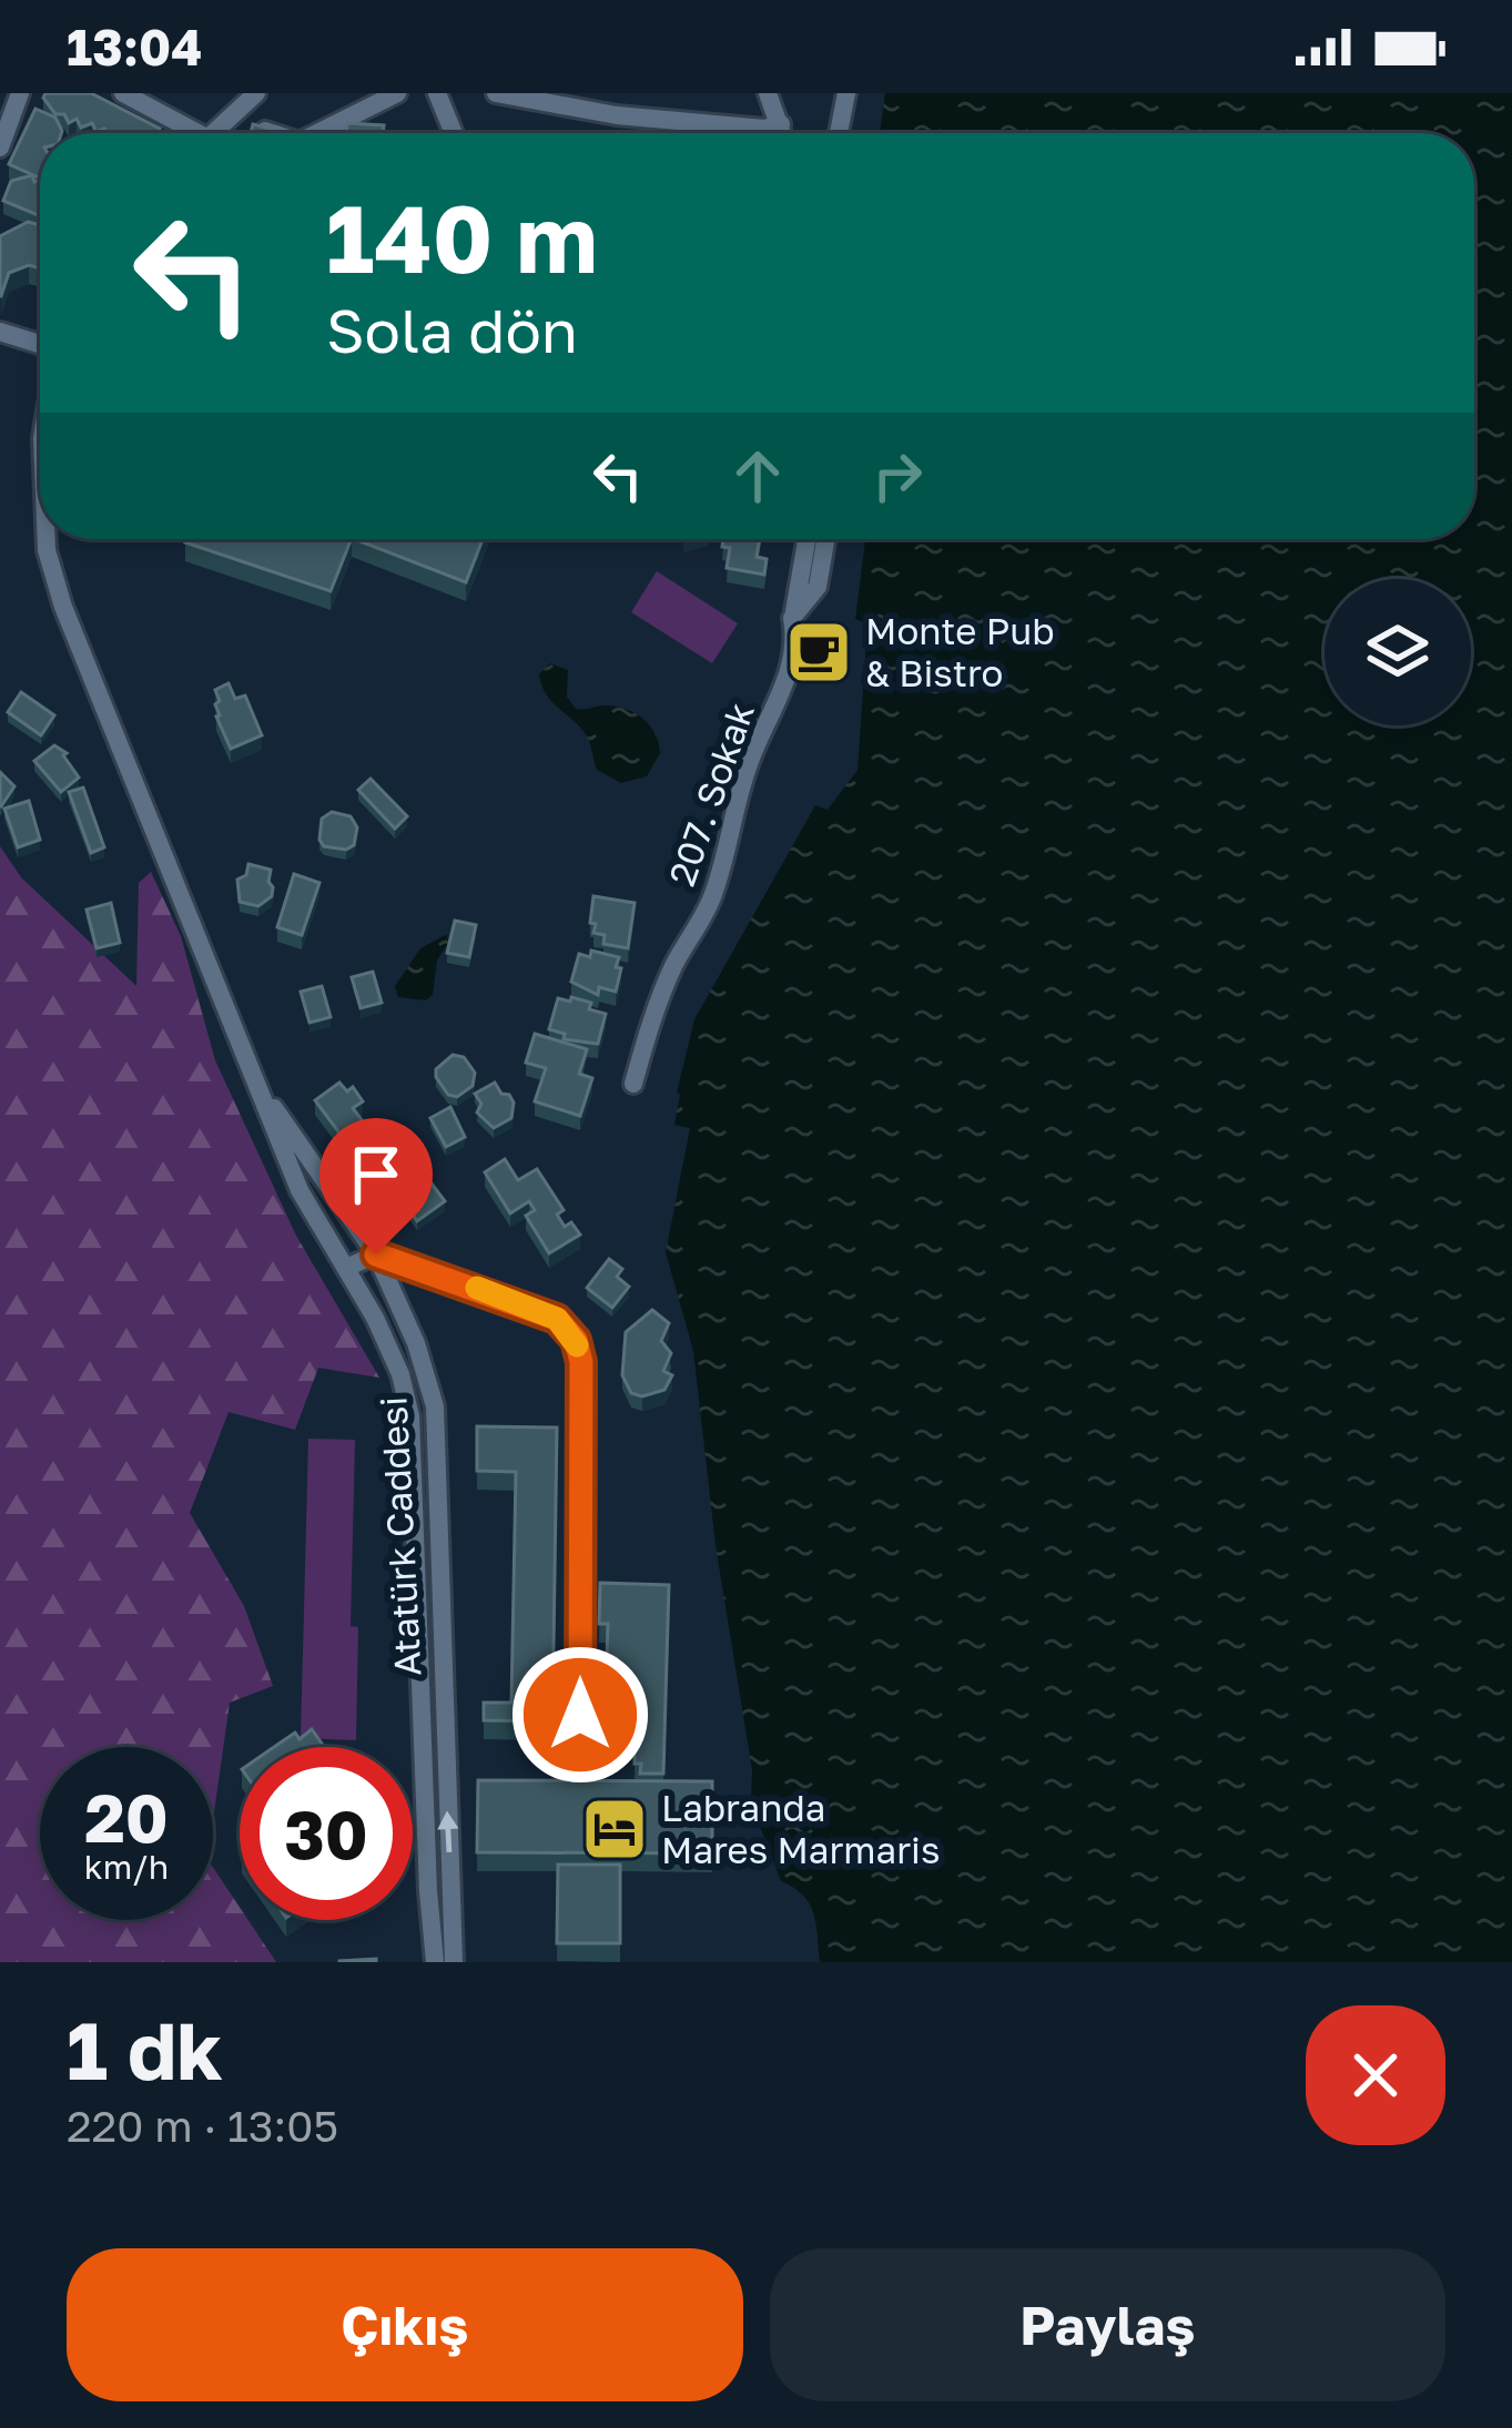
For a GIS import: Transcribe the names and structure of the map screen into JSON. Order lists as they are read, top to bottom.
{
  "streets": {
    "street": ["207. Sokak", "Atatürk Caddesi"]
  },
  "places": {
    "cafe": ["Monte Pub & Bistro"],
    "hotel": ["Labranda Mares Marmaris"]
  },
  "page": {
    "status": "13:04",
    "turn": ["140 m", "Sola dön"],
    "speed": "20 km/h",
    "limit": "30",
    "heading": ["1 dk", "220 m · 13:05"],
    "buttons": ["Çıkış", "Paylaş"]
  }
}
